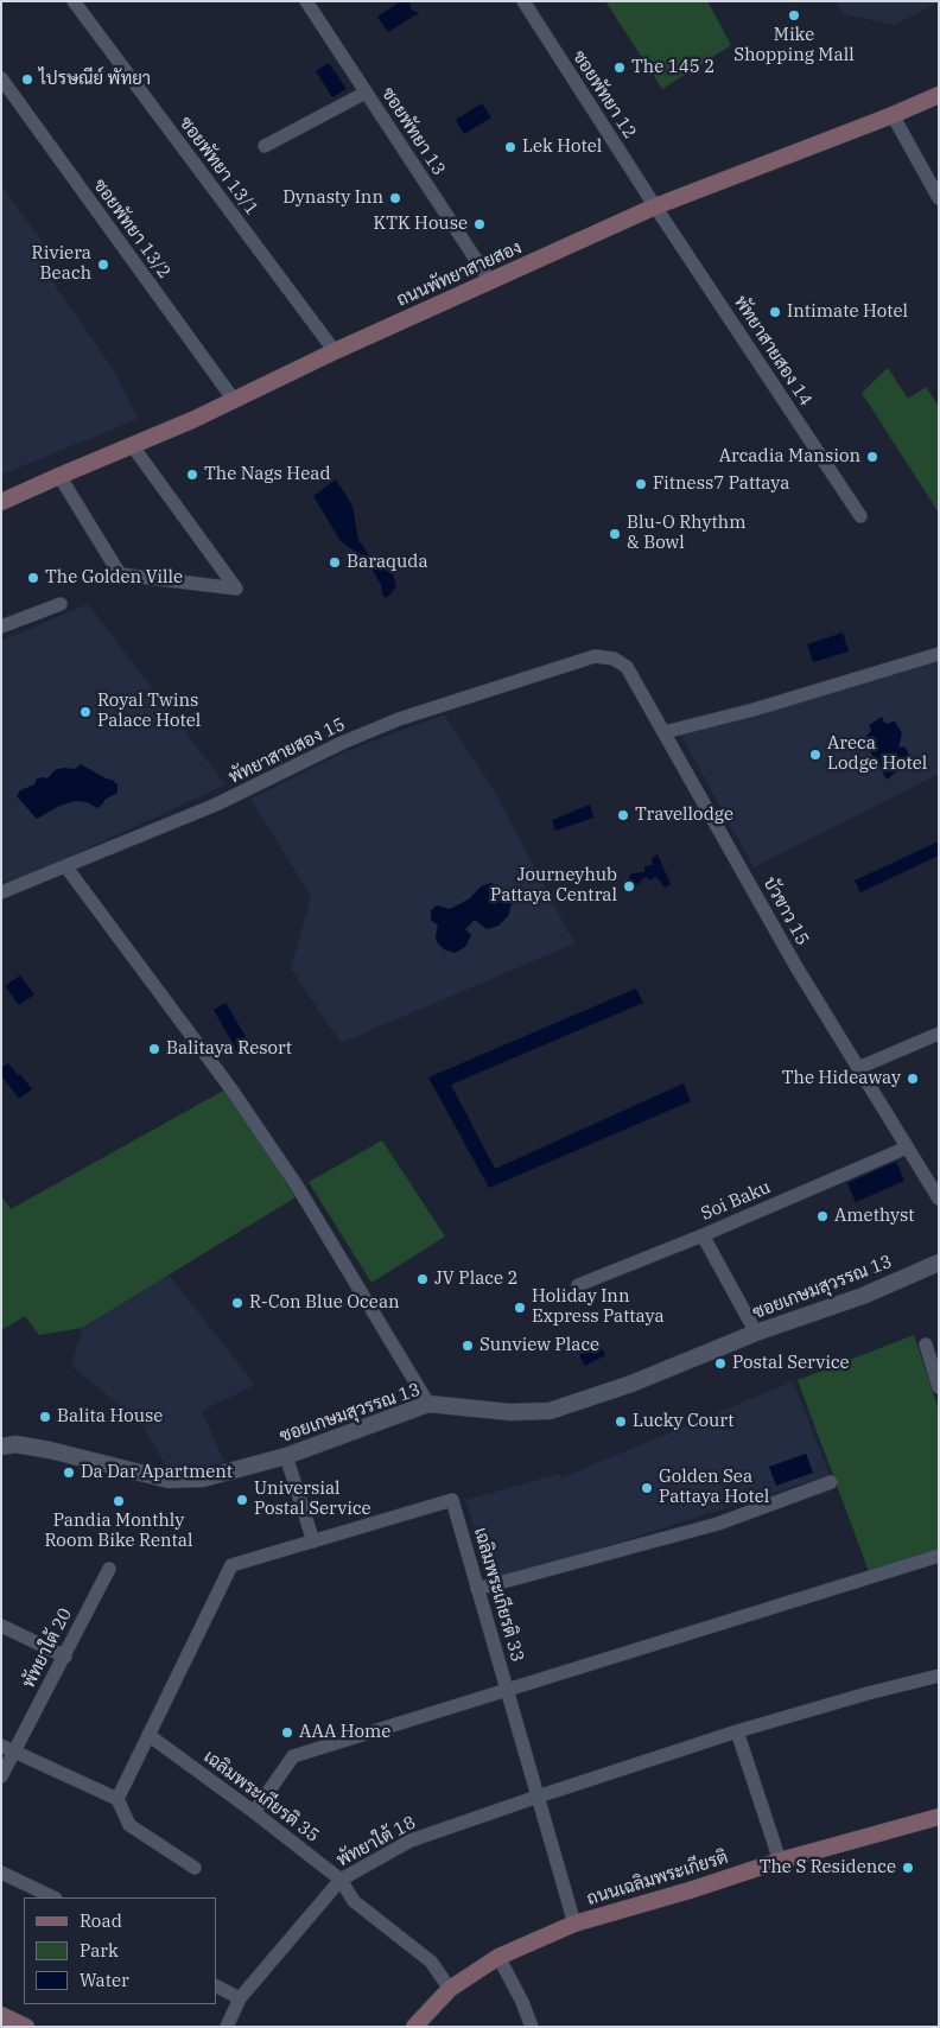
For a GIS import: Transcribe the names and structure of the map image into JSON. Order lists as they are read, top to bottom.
{
  "streets": {
    "main road": ["ถนนพัทยาสายสอง", "ถนนเฉลิมพระเกียรติ"],
    "street": [
      "ซอยพัทยา 12",
      "ซอยพัทยา 13",
      "ซอยพัทยา 13/1",
      "ซอยพัทยา 13/2",
      "พัทยาสายสอง 14",
      "พัทยาสายสอง 15",
      "บัวขาว 15",
      "Soi Baku",
      "ซอยเกษมสุวรรณ 13",
      "เฉลิมพระเกียรติ 33",
      "พัทยาใต้ 20",
      "เฉลิมพระเกียรติ 35",
      "พัทยาใต้ 18"
    ]
  },
  "crossings": [
    ["ซอยพัทยา 12", "ถนนพัทยาสายสอง"],
    ["ซอยพัทยา 12", "พัทยาสายสอง 14"],
    ["ซอยพัทยา 13", "ถนนพัทยาสายสอง"],
    ["ซอยพัทยา 13/1", "ถนนพัทยาสายสอง"],
    ["ซอยพัทยา 13/2", "ถนนพัทยาสายสอง"],
    ["ถนนพัทยาสายสอง", "พัทยาสายสอง 14"],
    ["พัทยาสายสอง 15", "บัวขาว 15"],
    ["บัวขาว 15", "Soi Baku"],
    ["เฉลิมพระเกียรติ 33", "พัทยาใต้ 18"],
    ["เฉลิมพระเกียรติ 33", "ถนนเฉลิมพระเกียรติ"],
    ["เฉลิมพระเกียรติ 35", "พัทยาใต้ 18"],
    ["เฉลิมพระเกียรติ 35", "ถนนเฉลิมพระเกียรติ"]
  ],
  "places": [
    "Mike Shopping Mall",
    "The 145 2",
    "ไปรษณีย์ พัทยา",
    "Lek Hotel",
    "Dynasty Inn",
    "KTK House",
    "Riviera Beach",
    "Intimate Hotel",
    "Arcadia Mansion",
    "The Nags Head",
    "Fitness7 Pattaya",
    "Blu-O Rhythm & Bowl",
    "Baraquda",
    "The Golden Ville",
    "Royal Twins Palace Hotel",
    "Areca Lodge Hotel",
    "Travellodge",
    "Journeyhub Pattaya Central",
    "Balitaya Resort",
    "The Hideaway",
    "Amethyst",
    "JV Place 2",
    "R-Con Blue Ocean",
    "Holiday Inn Express Pattaya",
    "Sunview Place",
    "Postal Service",
    "Balita House",
    "Lucky Court",
    "Da Dar Apartment",
    "Golden Sea Pattaya Hotel",
    "Universial Postal Service",
    "Pandia Monthly Room Bike Rental",
    "AAA Home",
    "The S Residence"
  ],
  "legend": ["Road", "Park", "Water"]
}
